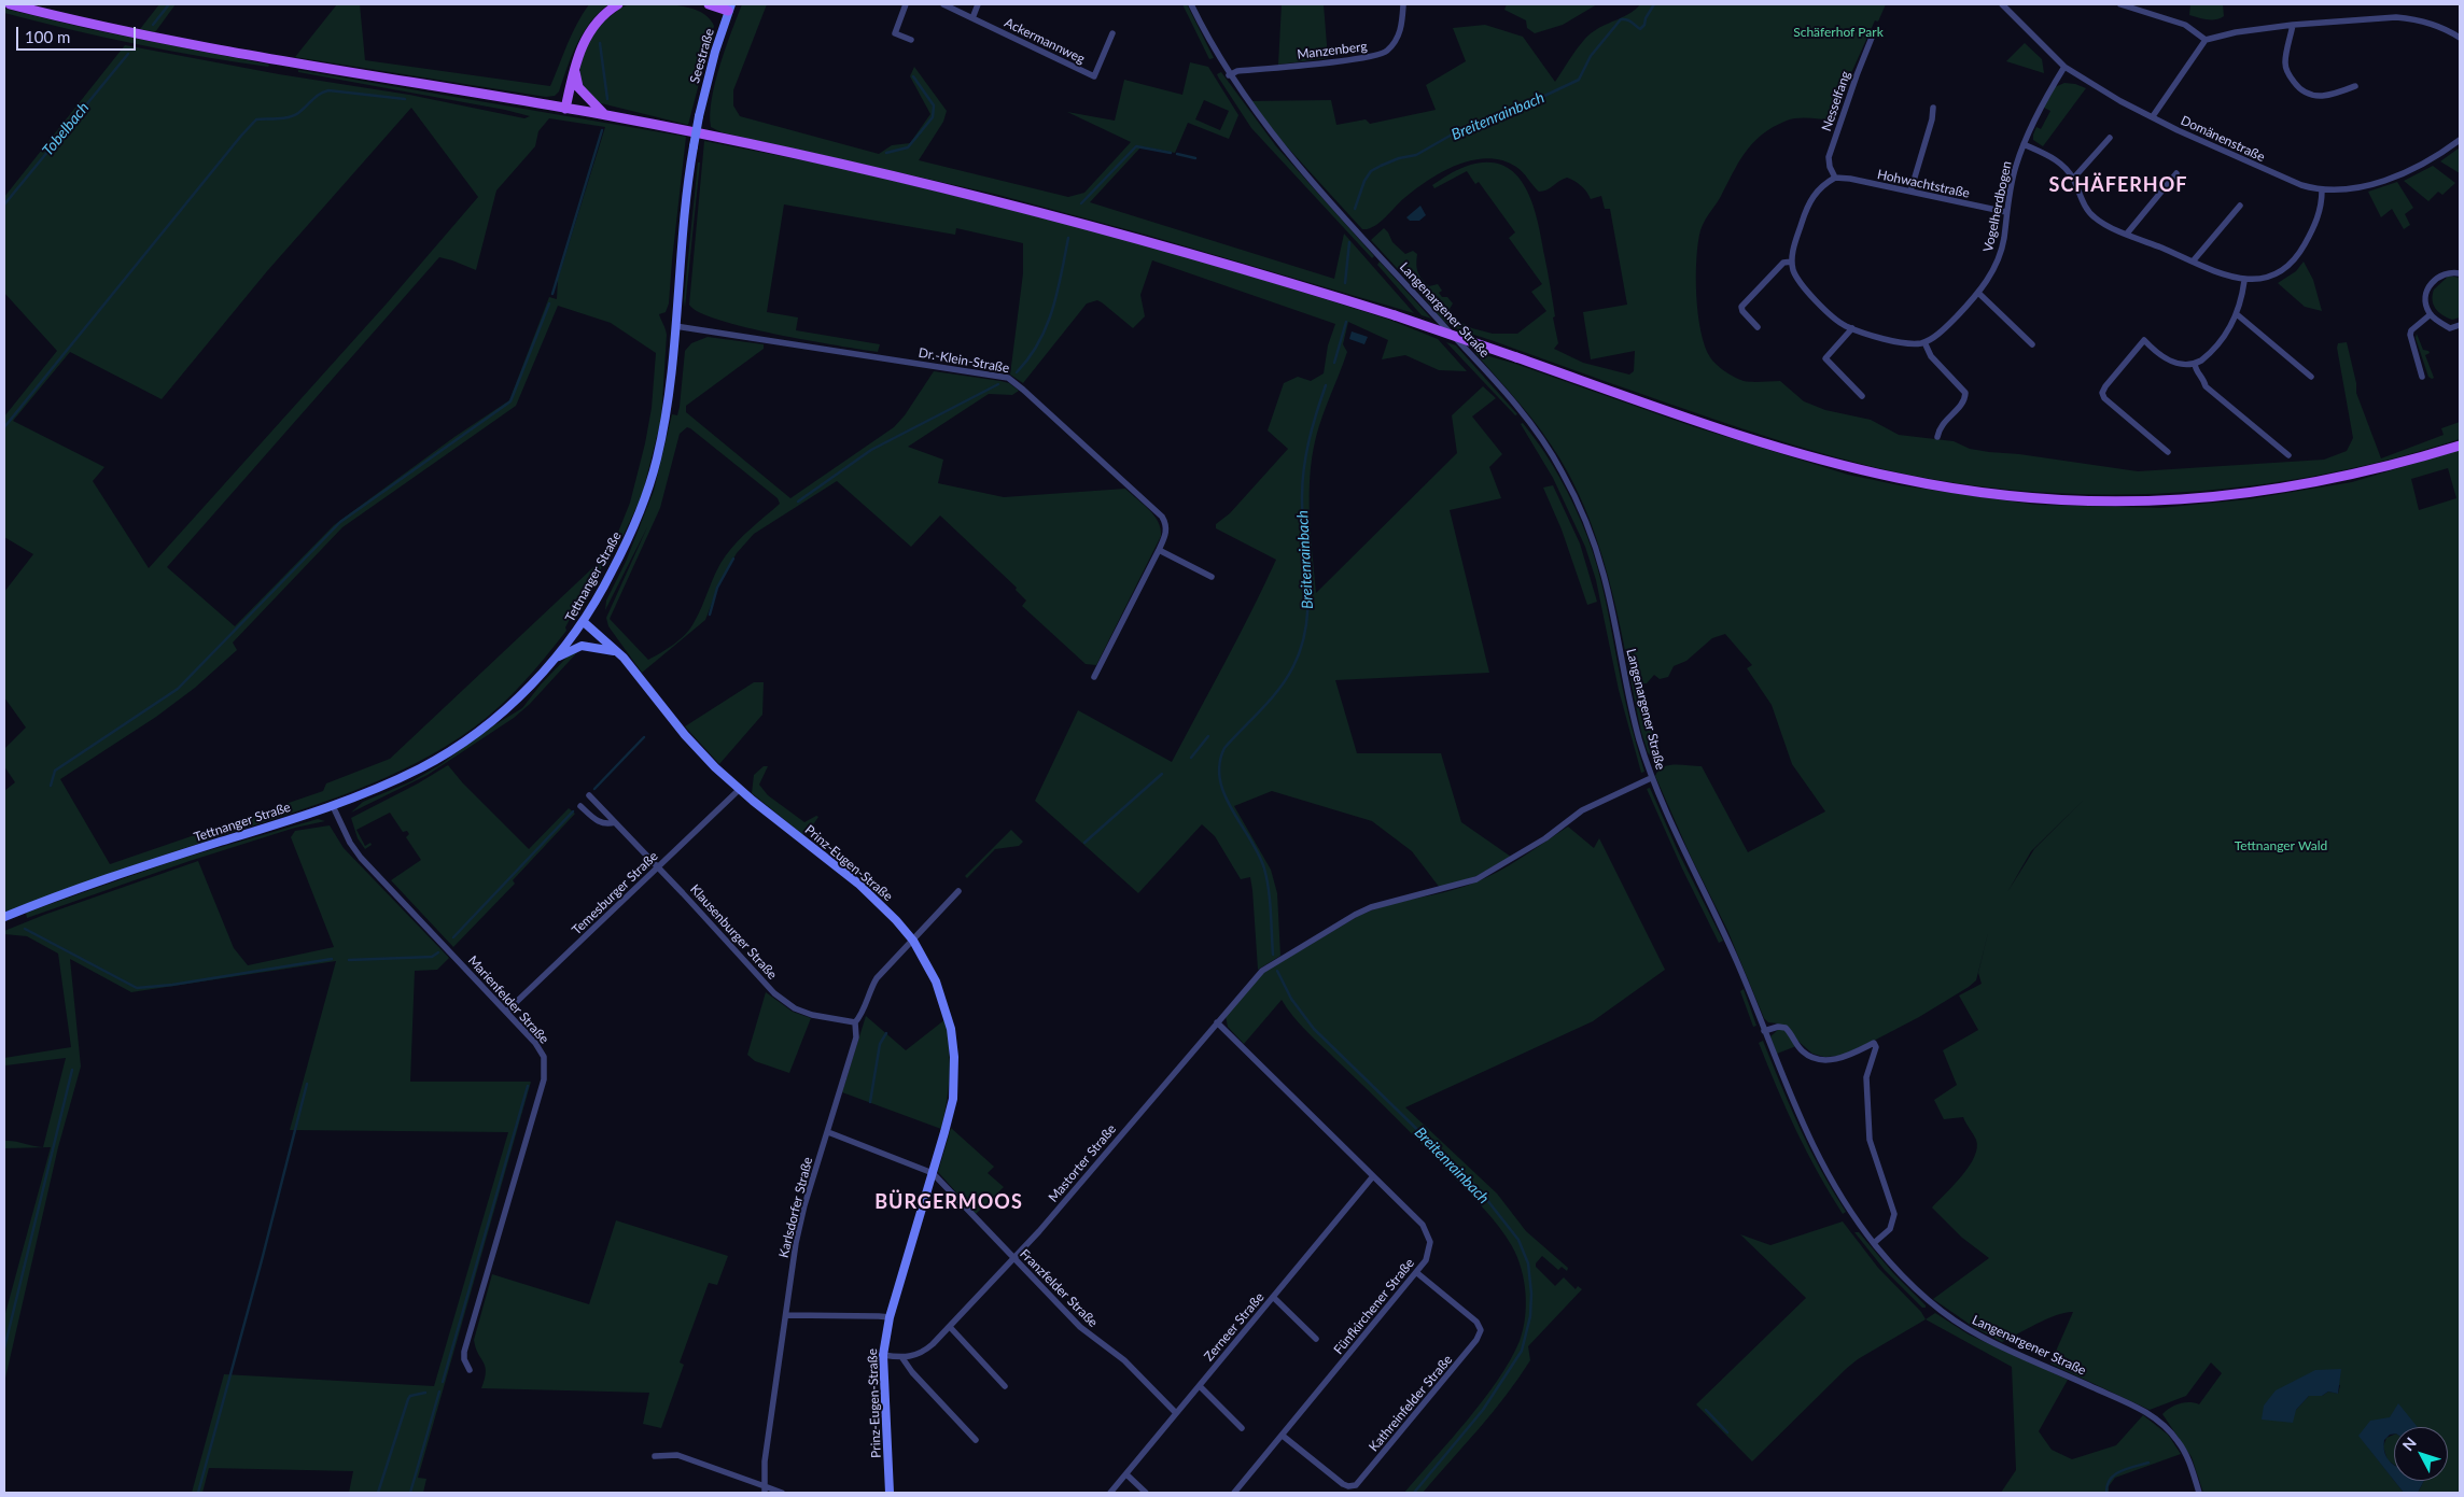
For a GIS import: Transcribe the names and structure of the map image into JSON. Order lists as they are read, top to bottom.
{
  "streets": {
    "main road": ["Seestraße", "Tettnanger Straße", "Prinz-Eugen-Straße"],
    "street": [
      "Ackermannweg",
      "Manzenberg",
      "Nesselfang",
      "Domänenstraße",
      "Hohwachtstraße",
      "Vogelherdbogen",
      "Langenargener Straße",
      "Dr.-Klein-Straße",
      "Temesburger Straße",
      "Klausenburger Straße",
      "Marienfelder Straße",
      "Mastorter Straße",
      "Karlsdorfer Straße",
      "Franzfelder Straße",
      "Fünfkirchener Straße",
      "Zerneer Straße",
      "Kathreinfelder Straße"
    ]
  },
  "crossings": [
    ["Manzenberg", "Langenargener Straße"],
    ["Seestraße", "Tettnanger Straße"],
    ["Nesselfang", "Hohwachtstraße"],
    ["Nesselfang", "Vogelherdbogen"],
    ["Domänenstraße", "Vogelherdbogen"],
    ["Hohwachtstraße", "Vogelherdbogen"],
    ["Langenargener Straße", "Mastorter Straße"],
    ["Dr.-Klein-Straße", "Tettnanger Straße"],
    ["Tettnanger Straße", "Prinz-Eugen-Straße"],
    ["Tettnanger Straße", "Marienfelder Straße"],
    ["Prinz-Eugen-Straße", "Temesburger Straße"],
    ["Prinz-Eugen-Straße", "Karlsdorfer Straße"],
    ["Prinz-Eugen-Straße", "Franzfelder Straße"],
    ["Temesburger Straße", "Klausenburger Straße"],
    ["Temesburger Straße", "Marienfelder Straße"],
    ["Klausenburger Straße", "Karlsdorfer Straße"],
    ["Mastorter Straße", "Franzfelder Straße"],
    ["Mastorter Straße", "Fünfkirchener Straße"],
    ["Franzfelder Straße", "Zerneer Straße"],
    ["Fünfkirchener Straße", "Zerneer Straße"],
    ["Fünfkirchener Straße", "Kathreinfelder Straße"]
  ],
  "districts": ["SCHÄFERHOF", "BÜRGERMOOS"],
  "water": ["Breitenrainbach", "Tobelbach"],
  "parks": ["Schäferhof Park", "Tettnanger Wald"],
  "scale_bar": "100 m",
  "north": "top left"
}
